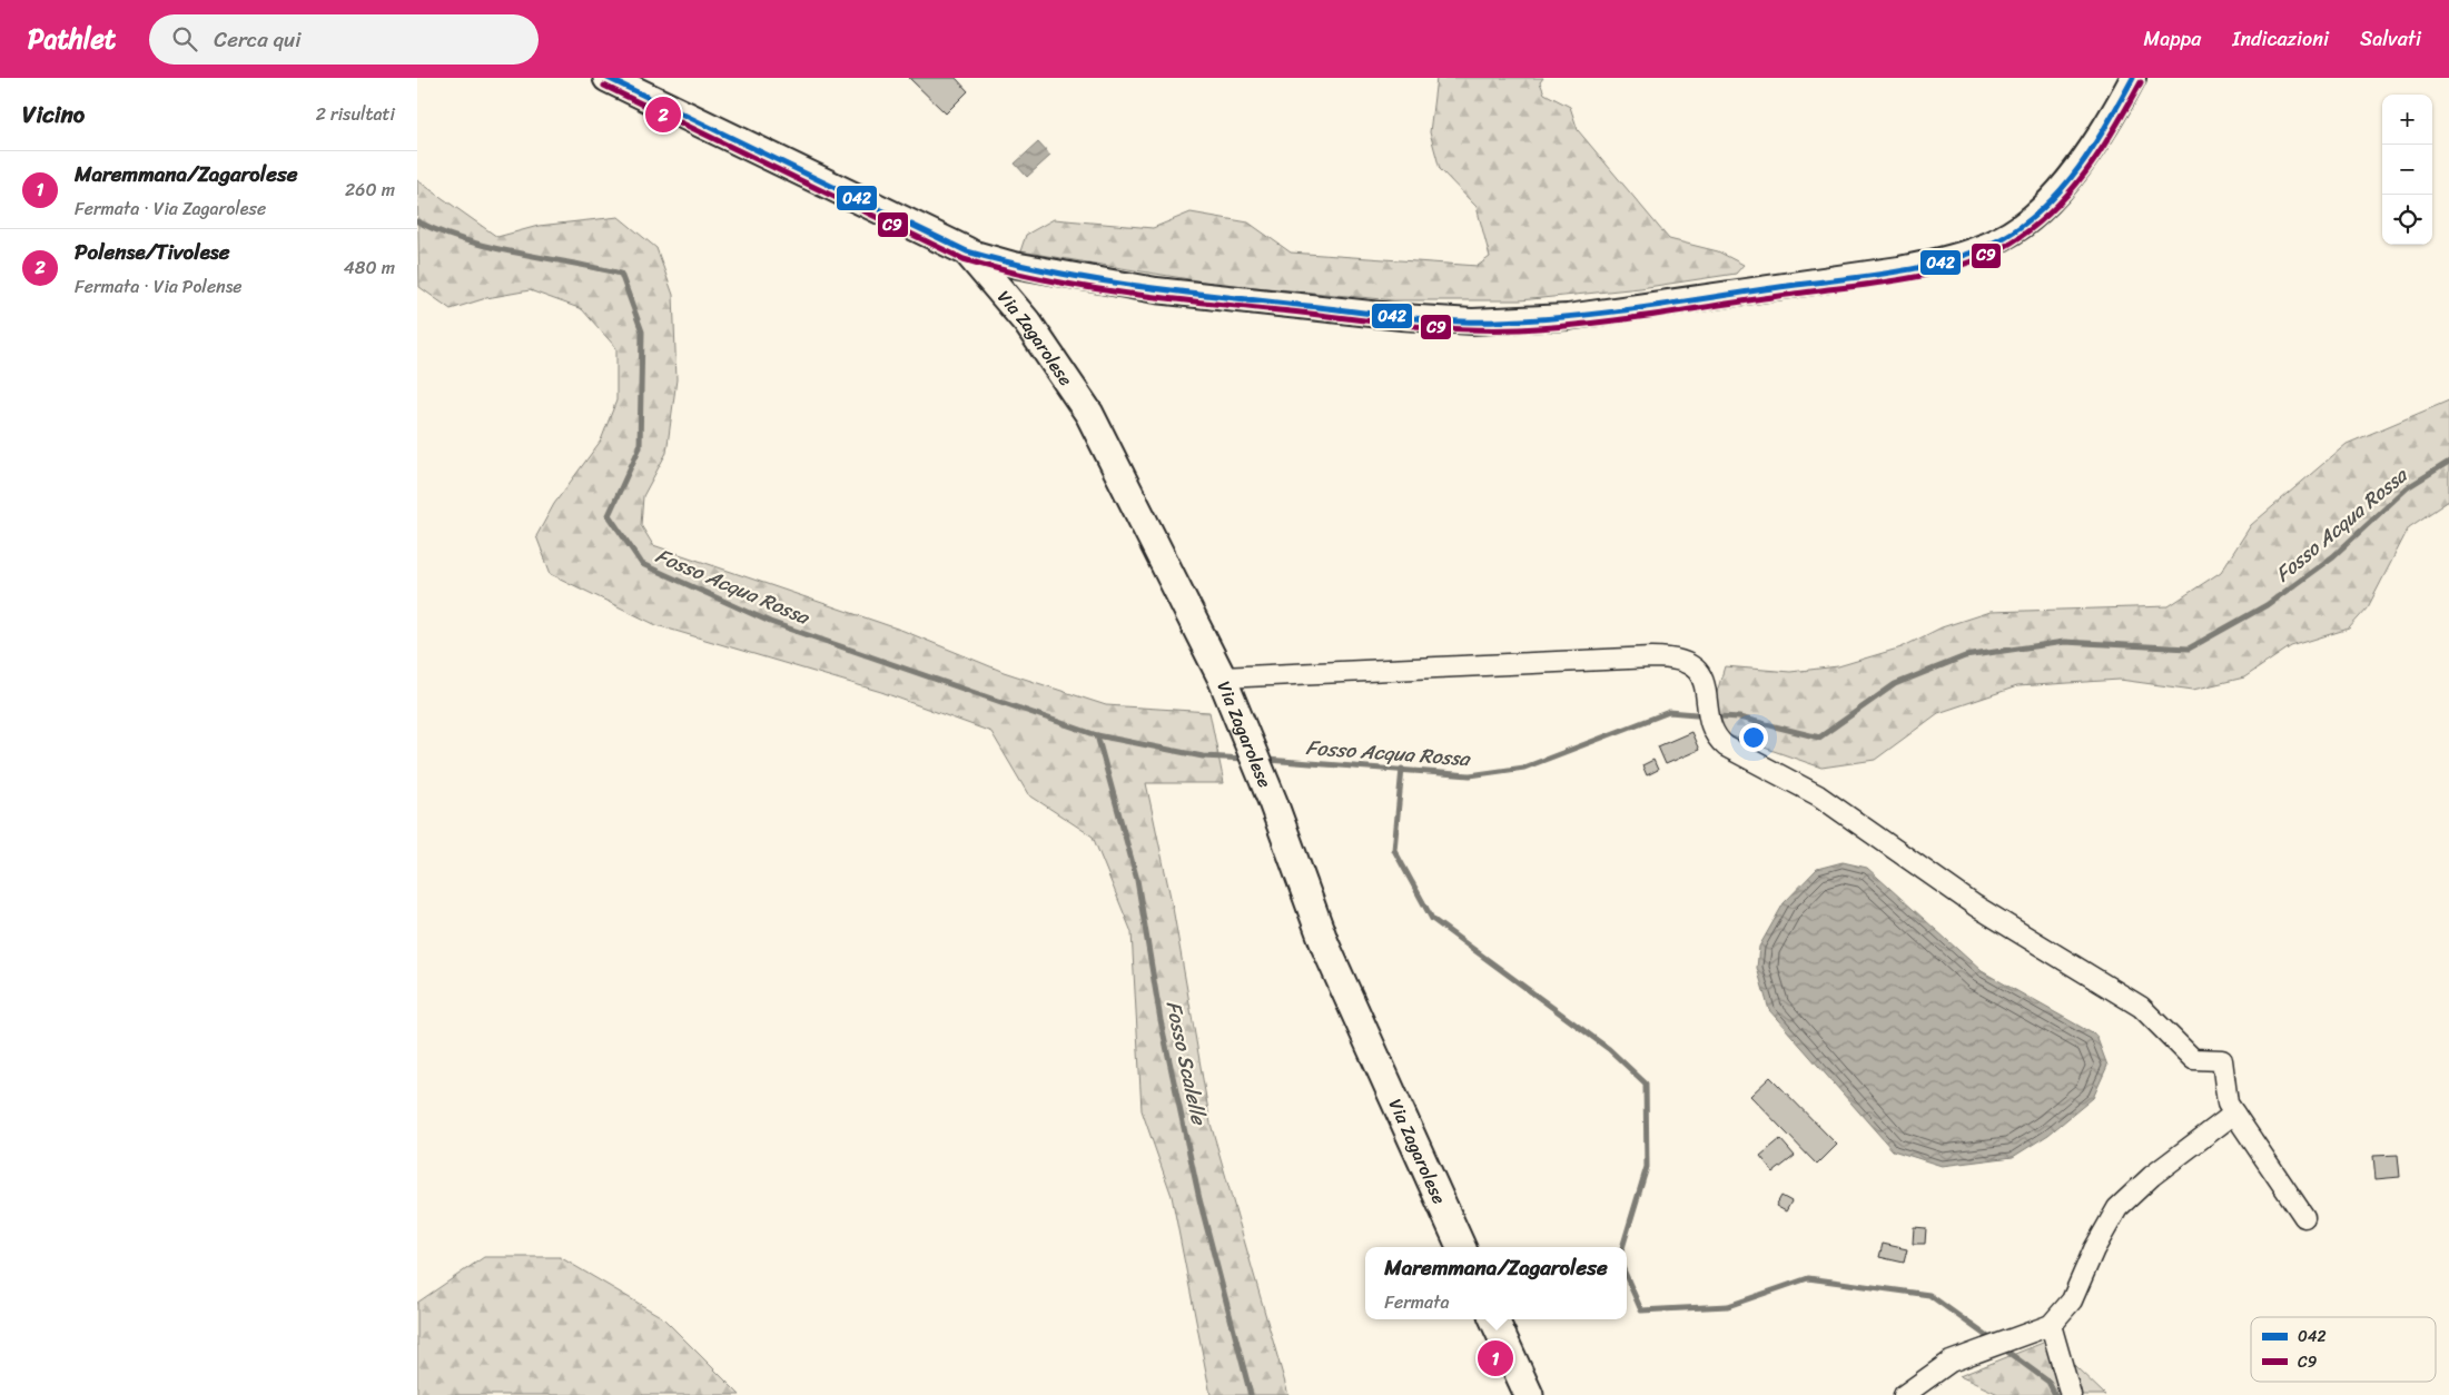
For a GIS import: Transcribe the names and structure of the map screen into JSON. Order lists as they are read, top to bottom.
{
  "streets": {
    "main road": ["Via Zagarolese"]
  },
  "water": ["Fosso Acqua Rossa", "Fosso Scalelle"],
  "lines": ["transit line 042", "transit line C9"],
  "legend": ["042", "C9"],
  "page": {
    "header": "Pathlet",
    "search": "Cerca qui",
    "nav": ["Mappa", "Indicazioni", "Salvati"],
    "heading": ["Vicino", "2 risultati"],
    "map_buttons": ["+", "−"],
    "pins": ["2", "1"],
    "list": [
      {
        "mark": "1",
        "name": "Maremmana/Zagarolese",
        "note": "Fermata · Via Zagarolese",
        "value": "260 m"
      },
      {
        "mark": "2",
        "name": "Polense/Tivolese",
        "note": "Fermata · Via Polense",
        "value": "480 m"
      }
    ],
    "popup": ["Maremmana/Zagarolese", "Fermata"]
  }
}
